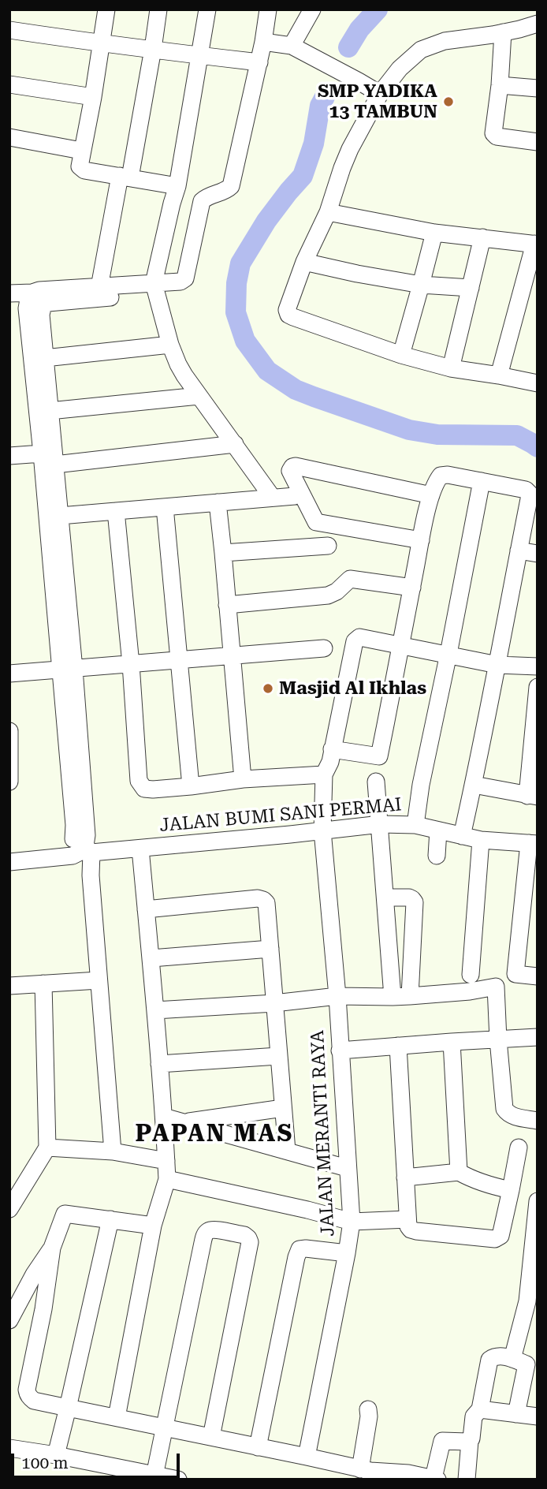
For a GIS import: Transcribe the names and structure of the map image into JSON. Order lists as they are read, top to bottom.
{
  "streets": {
    "street": ["JALAN BUMI SANI PERMAI", "JALAN MERANTI RAYA"]
  },
  "crossings": [
    ["JALAN BUMI SANI PERMAI", "JALAN MERANTI RAYA"]
  ],
  "districts": ["PAPAN MAS"],
  "places": ["SMP YADIKA 13 TAMBUN", "Masjid Al Ikhlas"],
  "scale_bar": "100 m"
}
